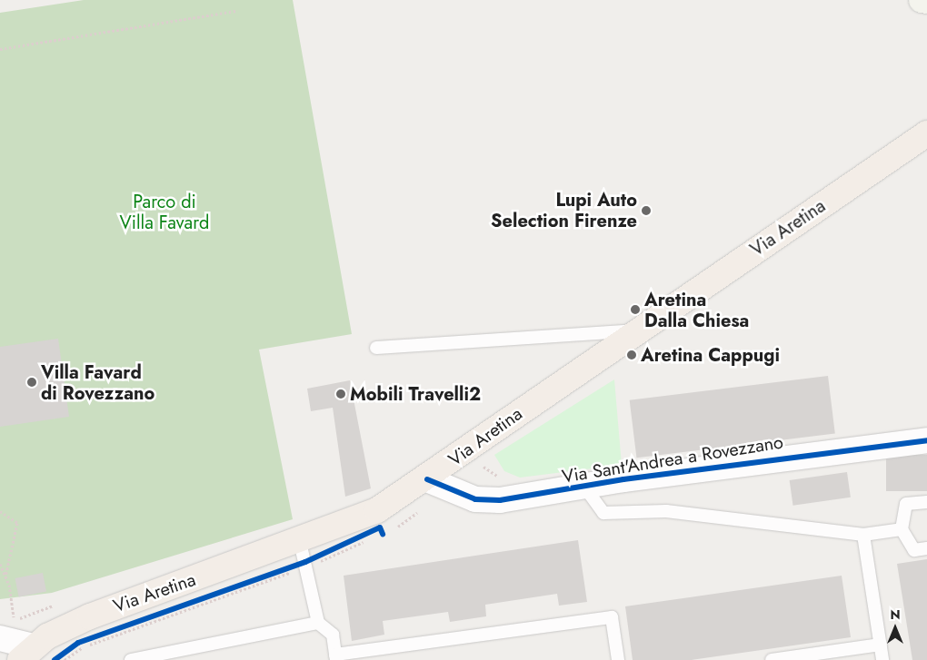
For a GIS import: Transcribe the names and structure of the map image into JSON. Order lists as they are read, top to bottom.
{
  "streets": {
    "main road": ["Via Aretina"],
    "street": ["Via Sant'Andrea a Rovezzano"]
  },
  "crossings": [
    ["Via Aretina", "Via Sant'Andrea a Rovezzano"]
  ],
  "parks": ["Parco di Villa Favard"],
  "places": [
    "Lupi Auto Selection Firenze",
    "Aretina Dalla Chiesa",
    "Aretina Cappugi",
    "Villa Favard di Rovezzano",
    "Mobili Travelli2"
  ],
  "north": "top"
}
